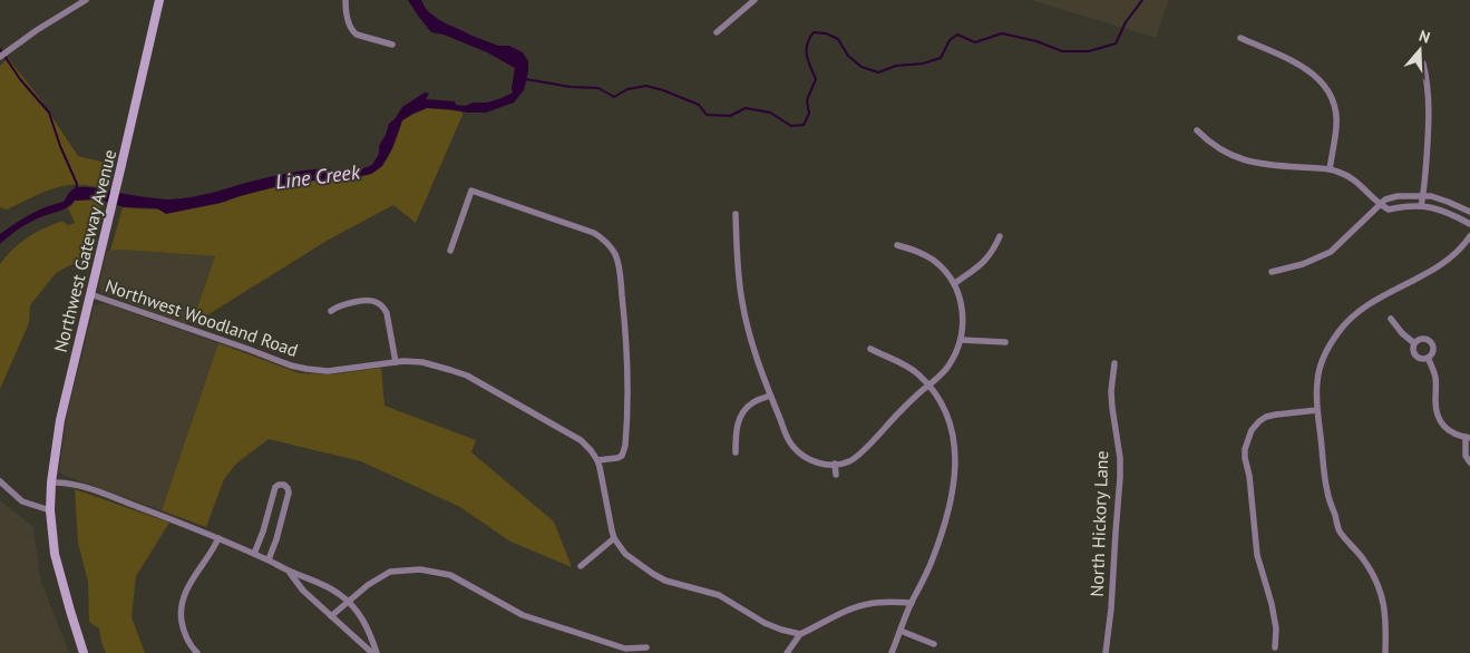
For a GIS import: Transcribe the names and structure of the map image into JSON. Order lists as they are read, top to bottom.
{
  "streets": {
    "main road": ["Northwest Gateway Avenue"],
    "street": ["Northwest Woodland Road", "North Hickory Lane"]
  },
  "crossings": [
    ["Northwest Gateway Avenue", "Northwest Woodland Road"]
  ],
  "water": ["Line Creek"],
  "north": "top"
}
